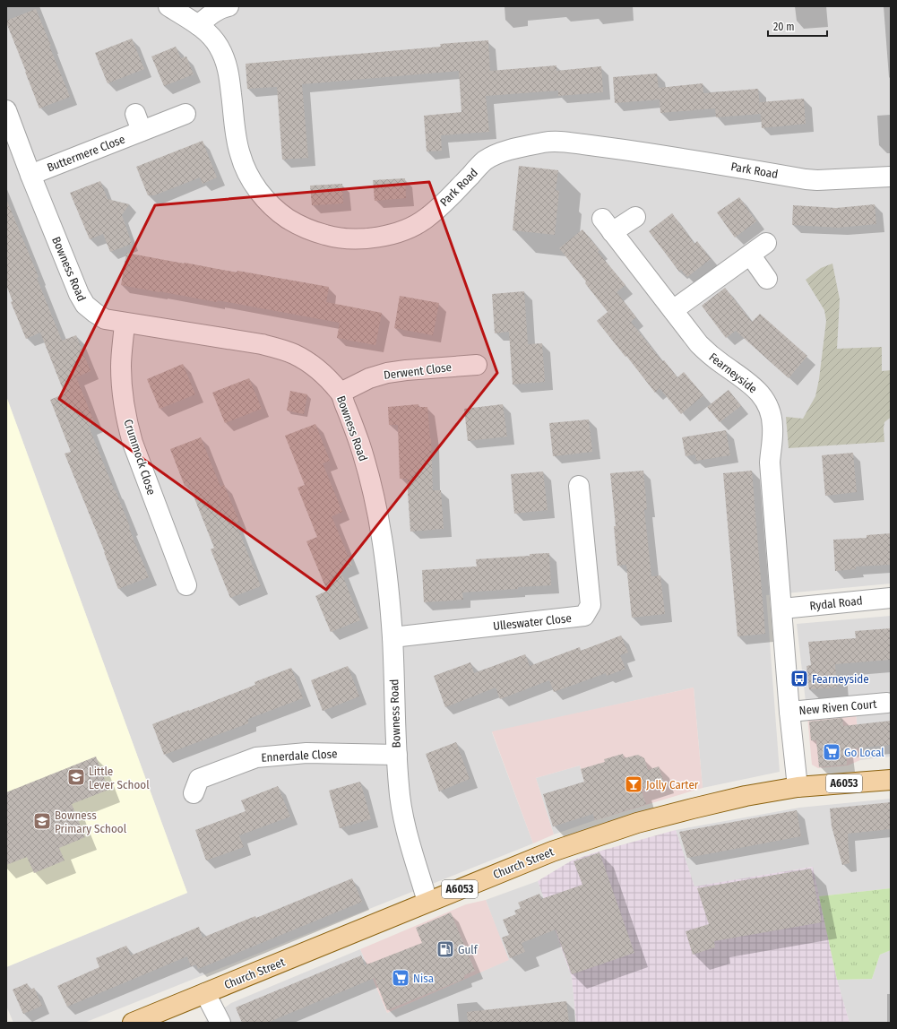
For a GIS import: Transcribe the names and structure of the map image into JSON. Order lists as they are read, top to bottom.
{
  "streets": {
    "main road": ["A6053", "Church Street"],
    "street": [
      "Buttermere Close",
      "Park Road",
      "Bowness Road",
      "Derwent Close",
      "Fearneyside",
      "Crummock Close",
      "Rydal Road",
      "Ulleswater Close",
      "New Riven Court",
      "Ennerdale Close"
    ]
  },
  "crossings": [
    ["Buttermere Close", "Bowness Road"],
    ["Bowness Road", "Derwent Close"],
    ["Bowness Road", "Crummock Close"],
    ["Bowness Road", "Ulleswater Close"],
    ["Bowness Road", "Ennerdale Close"],
    ["Bowness Road", "Church Street"],
    ["Fearneyside", "Rydal Road"],
    ["Fearneyside", "New Riven Court"],
    ["Fearneyside", "Church Street"]
  ],
  "places": {
    "bus stop": ["Fearneyside"],
    "supermarket": ["Go Local", "Nisa"],
    "school or university": ["Little Lever School", "Bowness Primary School"],
    "bar": ["Jolly Carter"],
    "fuel station": ["Gulf"]
  },
  "scale_bar": "20 m"
}
